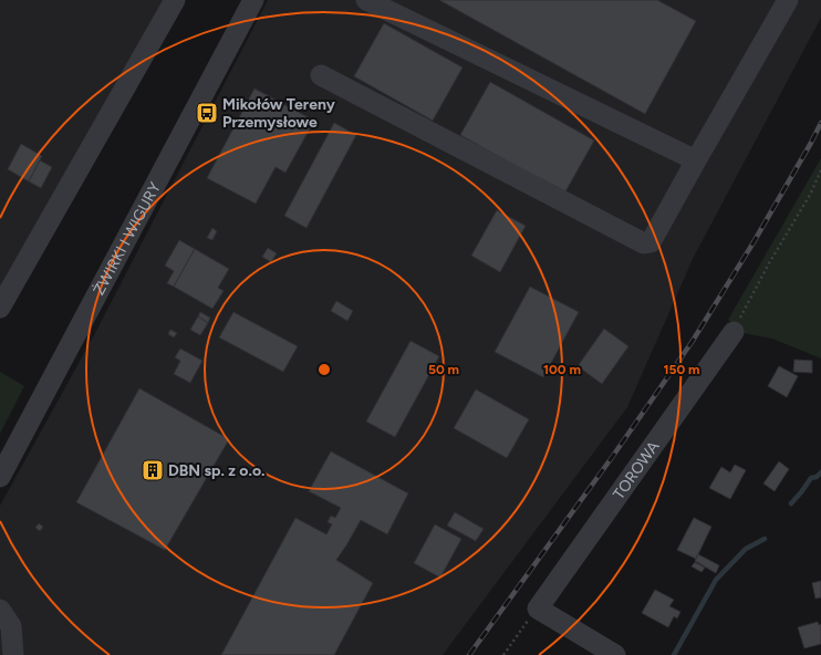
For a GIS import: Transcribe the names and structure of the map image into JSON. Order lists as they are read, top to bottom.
{
  "streets": {
    "street": ["ŻWIRKI I WIGURY", "TOROWA"]
  },
  "places": {
    "bus stop": ["Mikołów Tereny Przemysłowe"],
    "building": ["DBN sp. z o.o."]
  },
  "rings": ["50 m", "100 m", "150 m"]
}
